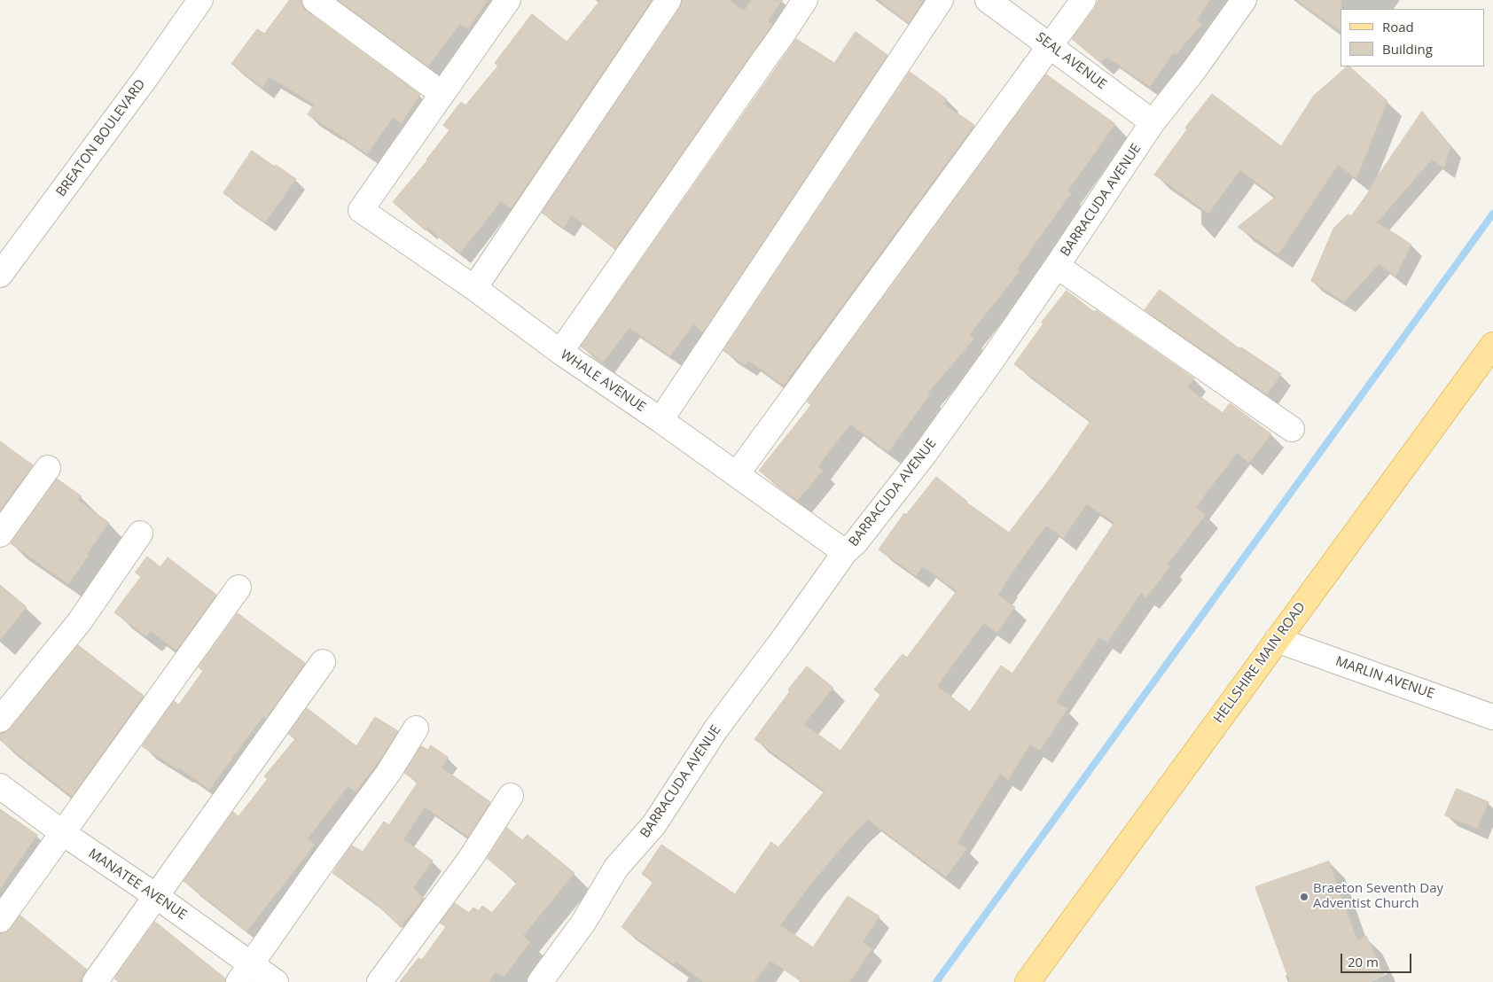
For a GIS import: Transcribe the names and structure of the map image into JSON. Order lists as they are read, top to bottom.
{
  "streets": {
    "main road": ["HELLSHIRE MAIN ROAD"],
    "street": [
      "SEAL AVENUE",
      "BREATON BOULEVARD",
      "BARRACUDA AVENUE",
      "WHALE AVENUE",
      "MARLIN AVENUE",
      "MANATEE AVENUE"
    ]
  },
  "crossings": [
    ["SEAL AVENUE", "BARRACUDA AVENUE"],
    ["BARRACUDA AVENUE", "WHALE AVENUE"],
    ["HELLSHIRE MAIN ROAD", "MARLIN AVENUE"]
  ],
  "places": ["Braeton Seventh Day Adventist Church"],
  "legend": ["Road", "Building"],
  "scale_bar": "20 m"
}
